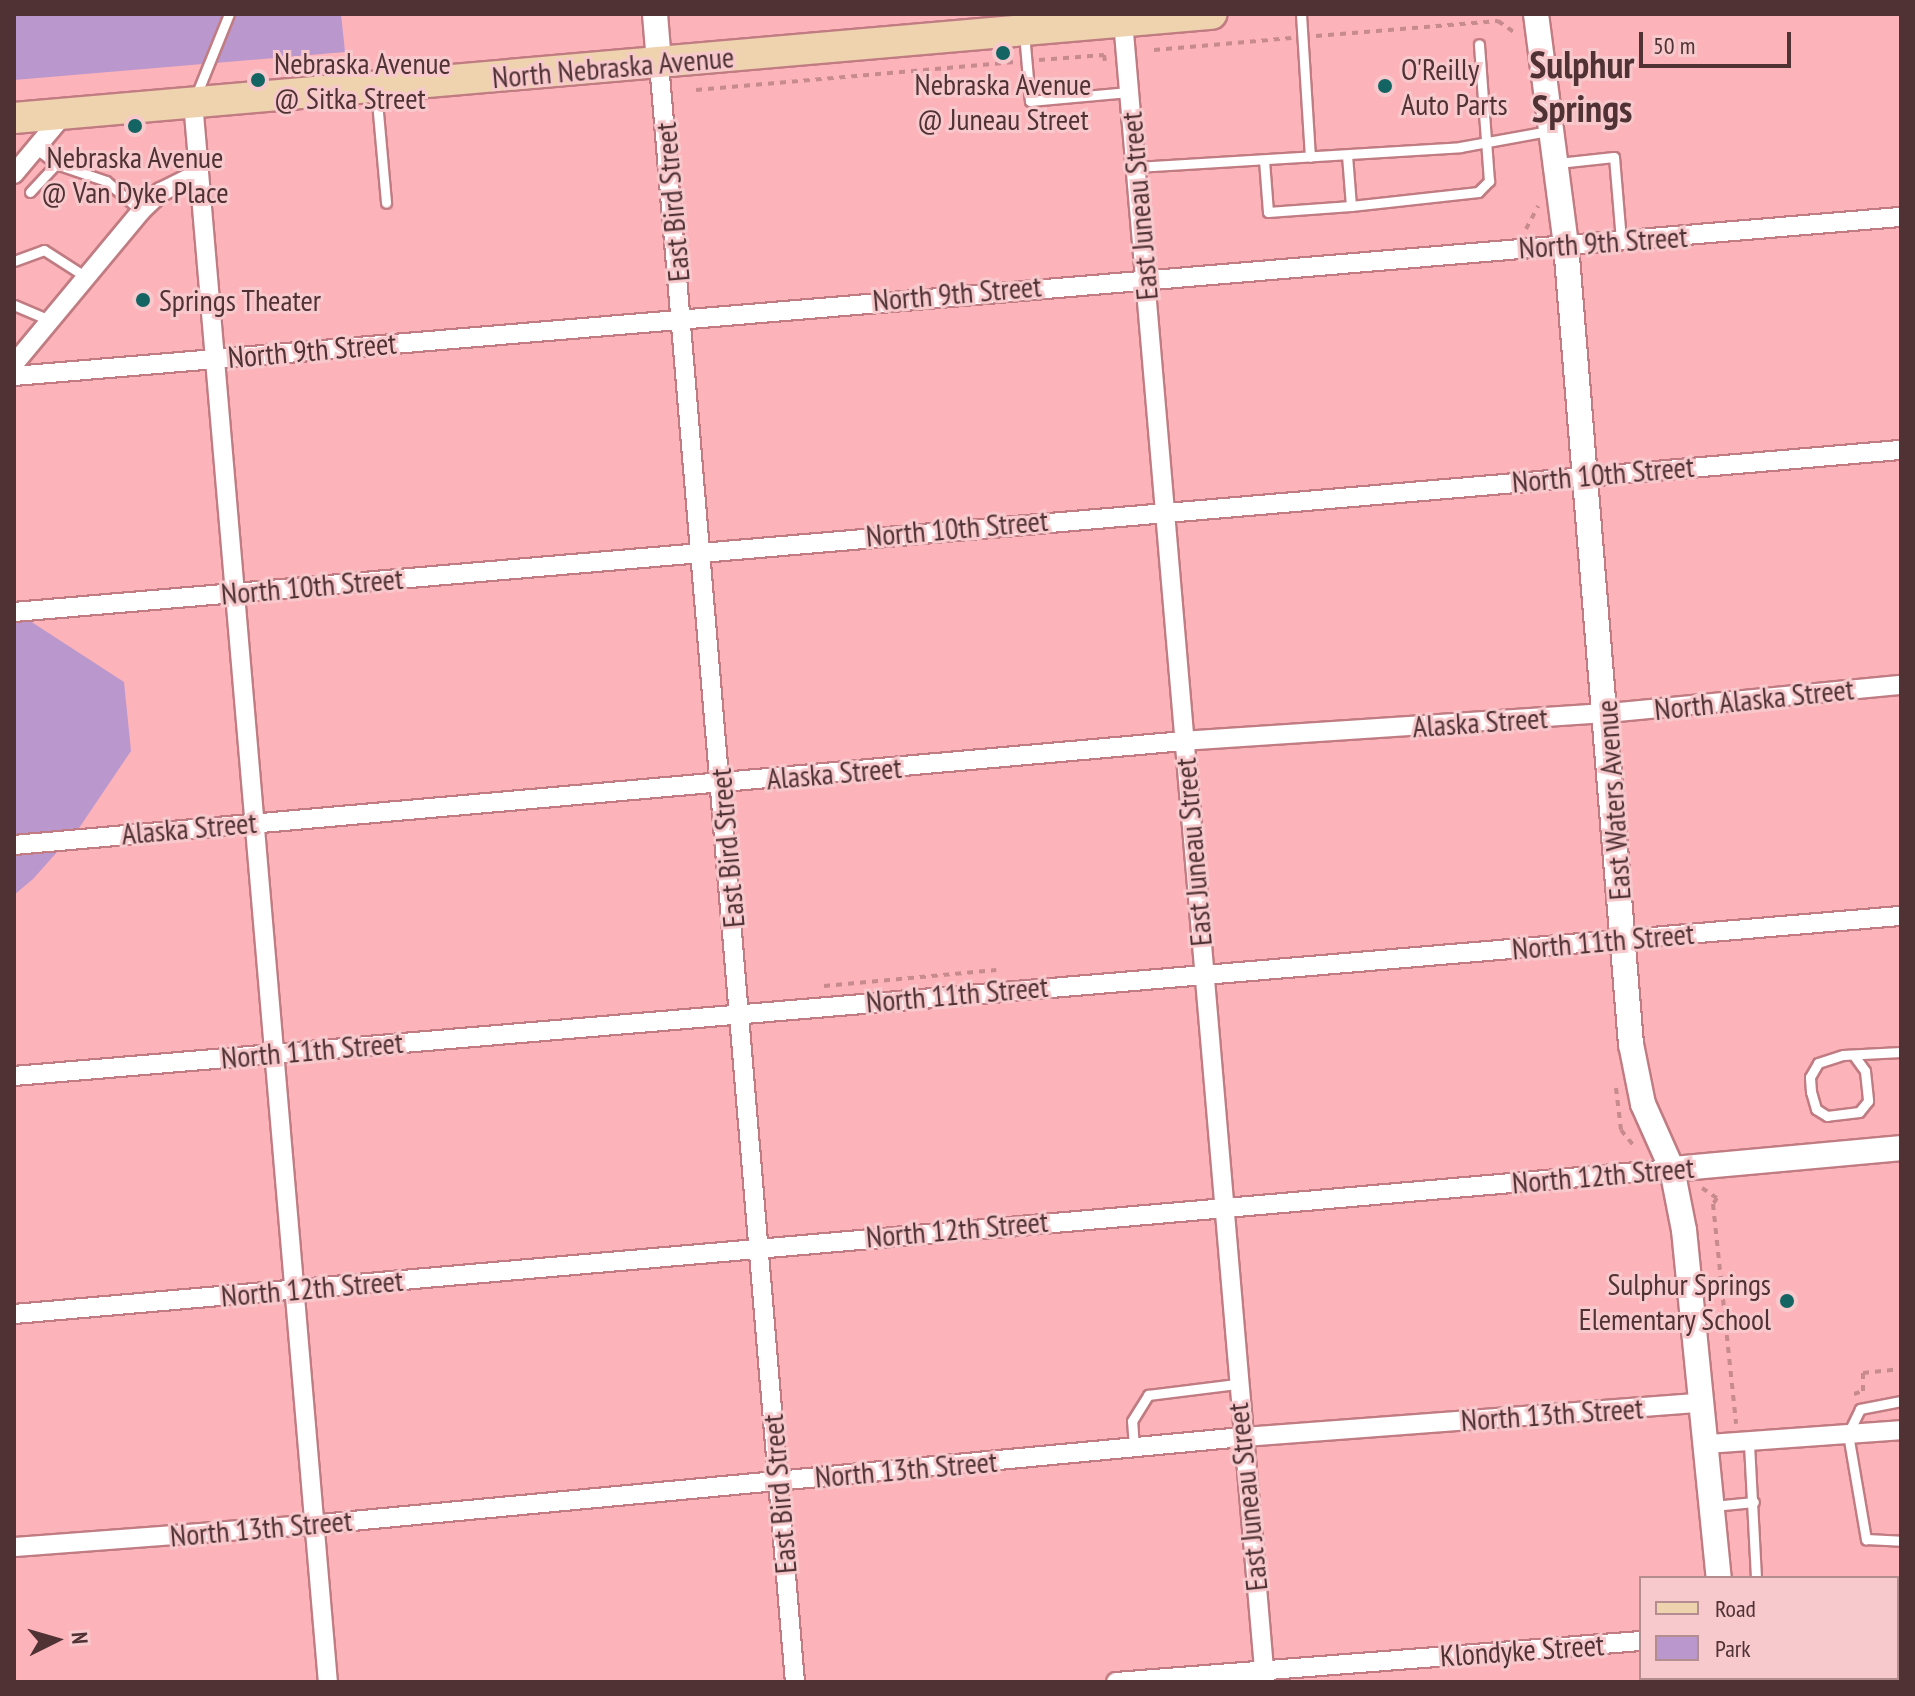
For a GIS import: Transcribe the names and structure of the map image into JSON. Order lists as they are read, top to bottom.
{
  "streets": {
    "main road": ["North Nebraska Avenue"],
    "street": [
      "East Bird Street",
      "East Juneau Street",
      "North 9th Street",
      "North 10th Street",
      "North Alaska Street",
      "Alaska Street",
      "East Waters Avenue",
      "North 11th Street",
      "North 12th Street",
      "North 13th Street",
      "Klondyke Street"
    ]
  },
  "crossings": [
    ["North Nebraska Avenue", "East Bird Street"],
    ["North Nebraska Avenue", "East Juneau Street"],
    ["East Bird Street", "North 9th Street"],
    ["East Bird Street", "North 10th Street"],
    ["East Bird Street", "Alaska Street"],
    ["East Bird Street", "North 11th Street"],
    ["East Bird Street", "North 12th Street"],
    ["East Bird Street", "North 13th Street"],
    ["East Juneau Street", "North 9th Street"],
    ["East Juneau Street", "North 10th Street"],
    ["East Juneau Street", "Alaska Street"],
    ["East Juneau Street", "North 11th Street"],
    ["East Juneau Street", "North 12th Street"],
    ["East Juneau Street", "North 13th Street"],
    ["East Juneau Street", "Klondyke Street"],
    ["North 9th Street", "East Waters Avenue"],
    ["North 10th Street", "East Waters Avenue"],
    ["North Alaska Street", "Alaska Street"],
    ["North Alaska Street", "East Waters Avenue"],
    ["Alaska Street", "East Waters Avenue"],
    ["East Waters Avenue", "North 11th Street"],
    ["East Waters Avenue", "North 12th Street"],
    ["East Waters Avenue", "North 13th Street"]
  ],
  "districts": ["Sulphur Springs"],
  "places": [
    "Nebraska Avenue @ Juneau Street",
    "Nebraska Avenue @ Sitka Street",
    "O'Reilly Auto Parts",
    "Nebraska Avenue @ Van Dyke Place",
    "Springs Theater",
    "Sulphur Springs Elementary School"
  ],
  "legend": ["Road", "Park"],
  "scale_bar": "50 m",
  "north": "right"
}
